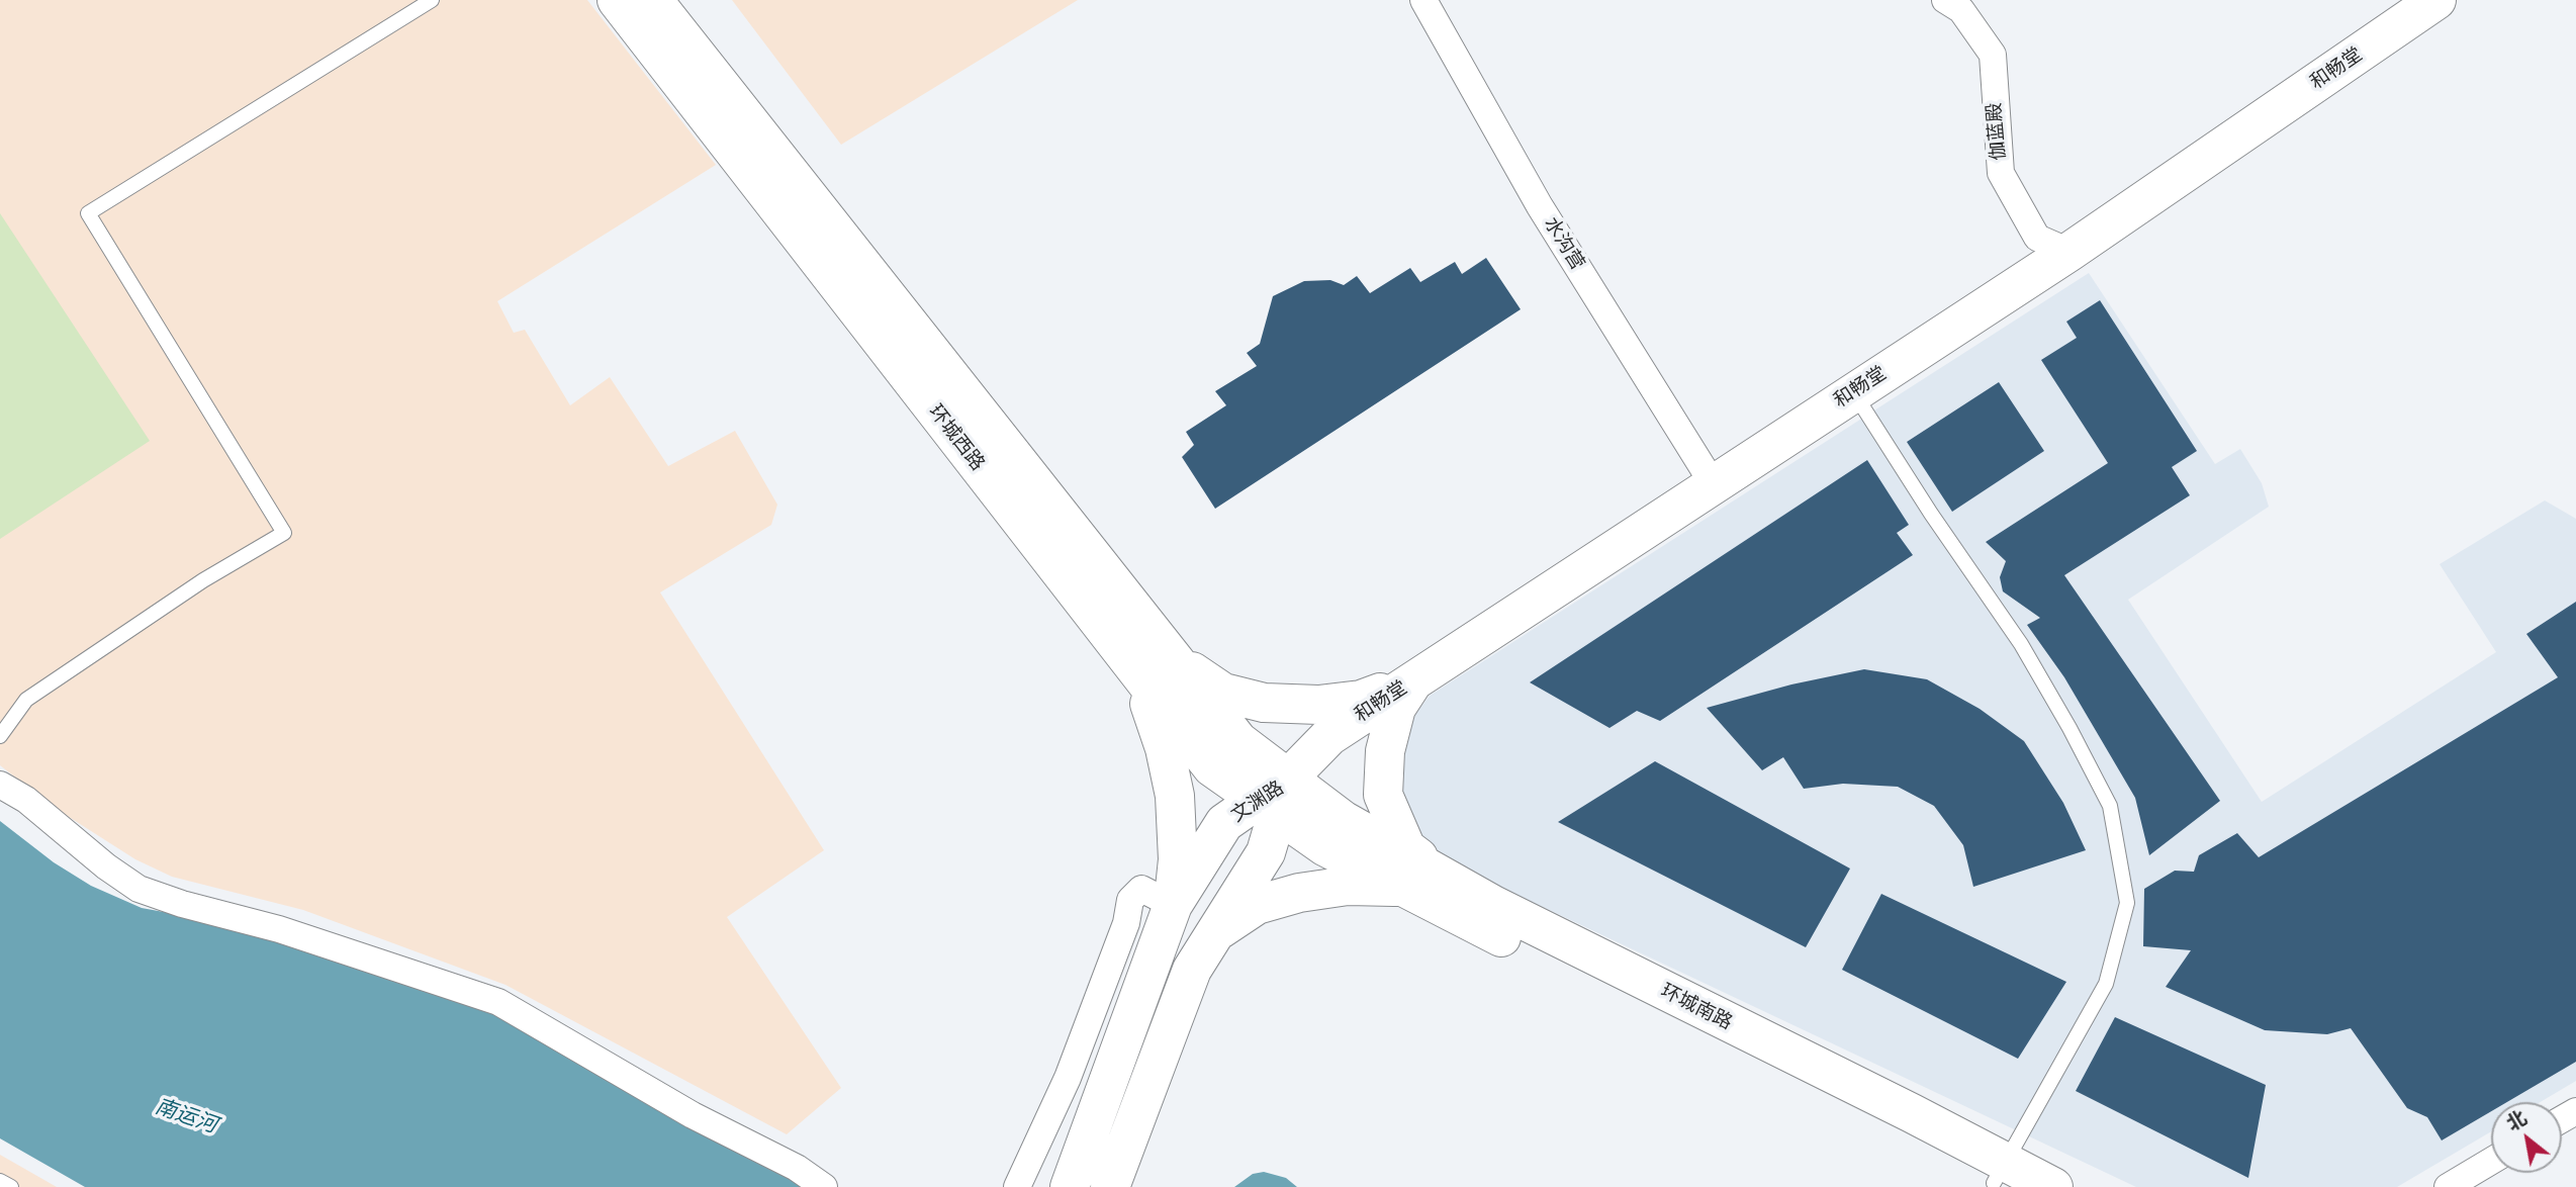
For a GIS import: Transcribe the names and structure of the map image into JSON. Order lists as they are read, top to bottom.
{
  "streets": {
    "main road": [
      "和畅堂",
      "环城西路",
      "文渊路",
      "环城南路"
    ],
    "street": ["伽蓝殿", "水沟营"]
  },
  "crossings": [
    ["和畅堂", "伽蓝殿"],
    ["和畅堂", "水沟营"],
    ["和畅堂", "环城西路"],
    ["和畅堂", "文渊路"],
    ["环城西路", "文渊路"],
    ["环城西路", "环城南路"]
  ],
  "water": ["南运河"],
  "north": "top left"
}
